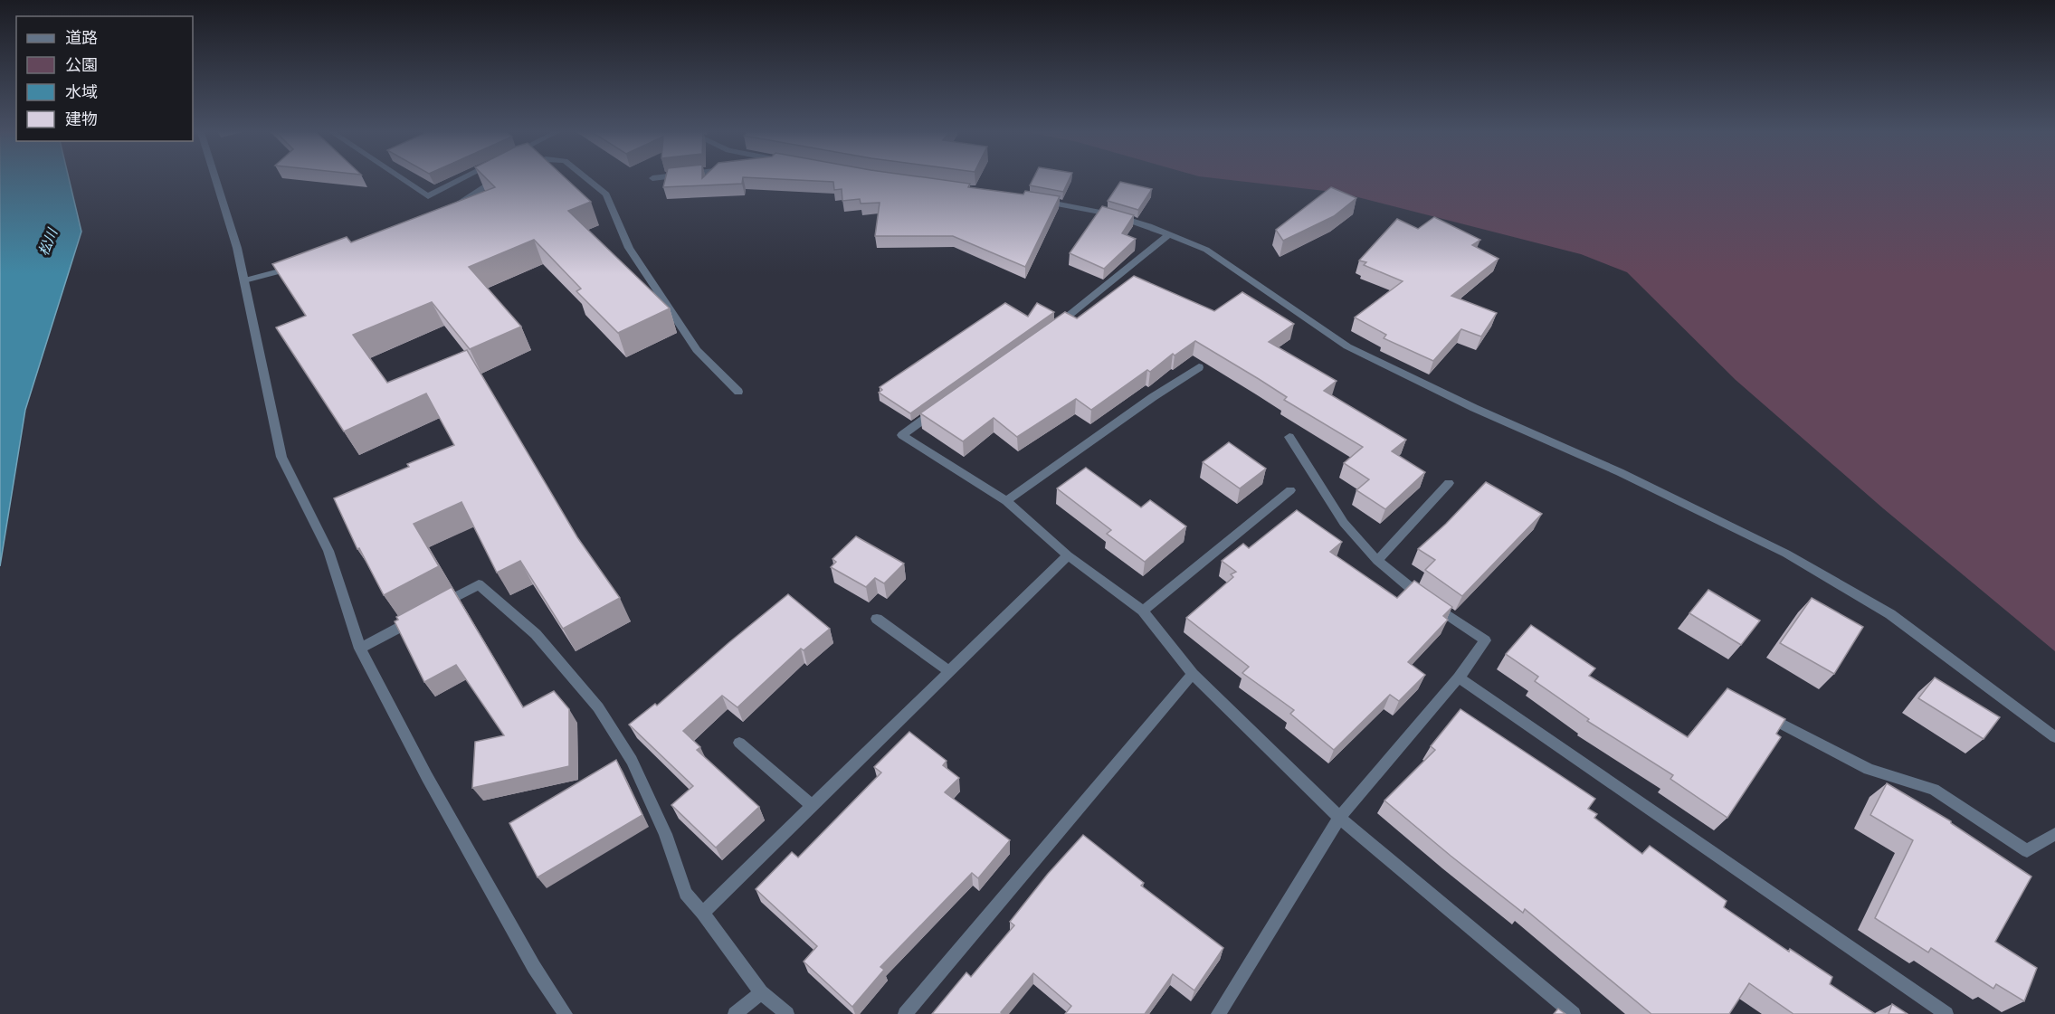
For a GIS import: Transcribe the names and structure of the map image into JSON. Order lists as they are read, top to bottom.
{
  "water": ["松川"],
  "legend": [
    "道路",
    "公園",
    "水域",
    "建物"
  ]
}
